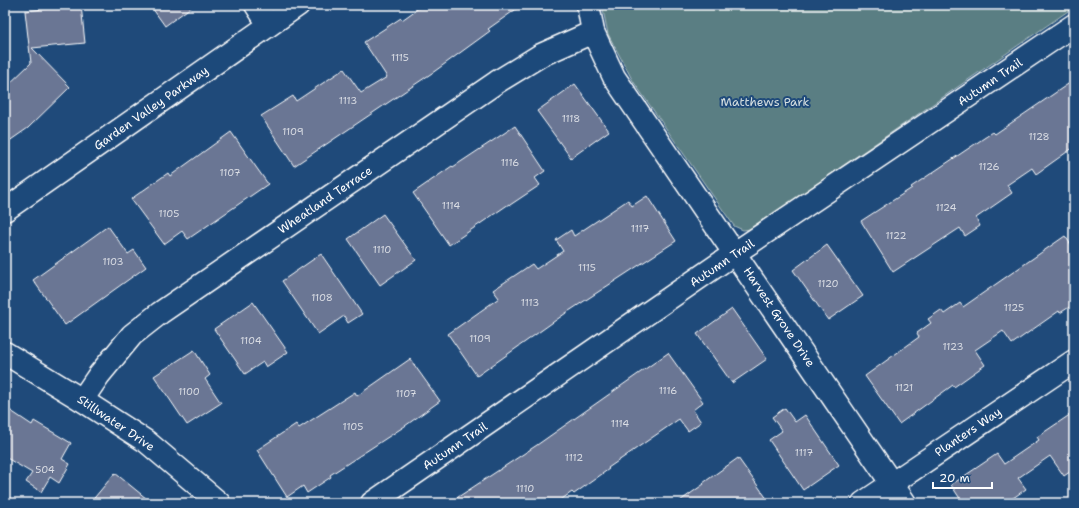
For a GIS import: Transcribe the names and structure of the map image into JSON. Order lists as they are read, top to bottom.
{
  "streets": {
    "street": [
      "Autumn Trail",
      "Garden Valley Parkway",
      "Wheatland Terrace",
      "Harvest Grove Drive",
      "Stillwater Drive",
      "Planters Way"
    ]
  },
  "crossings": [
    ["Autumn Trail", "Harvest Grove Drive"],
    ["Wheatland Terrace", "Harvest Grove Drive"],
    ["Wheatland Terrace", "Stillwater Drive"],
    ["Harvest Grove Drive", "Planters Way"]
  ],
  "parks": ["Matthews Park"],
  "house_numbers": [
    "1115",
    "1113",
    "1118",
    "1109",
    "1128",
    "1116",
    "1126",
    "1107",
    "1114",
    "1124",
    "1105",
    "1117",
    "1122",
    "1110",
    "1103",
    "1115",
    "1120",
    "1108",
    "1113",
    "1125",
    "1109",
    "1104",
    "1123",
    "1121",
    "1116",
    "1100",
    "1107",
    "1114",
    "1105",
    "1117",
    "1112",
    "504",
    "1110"
  ],
  "scale_bar": "20 m"
}
